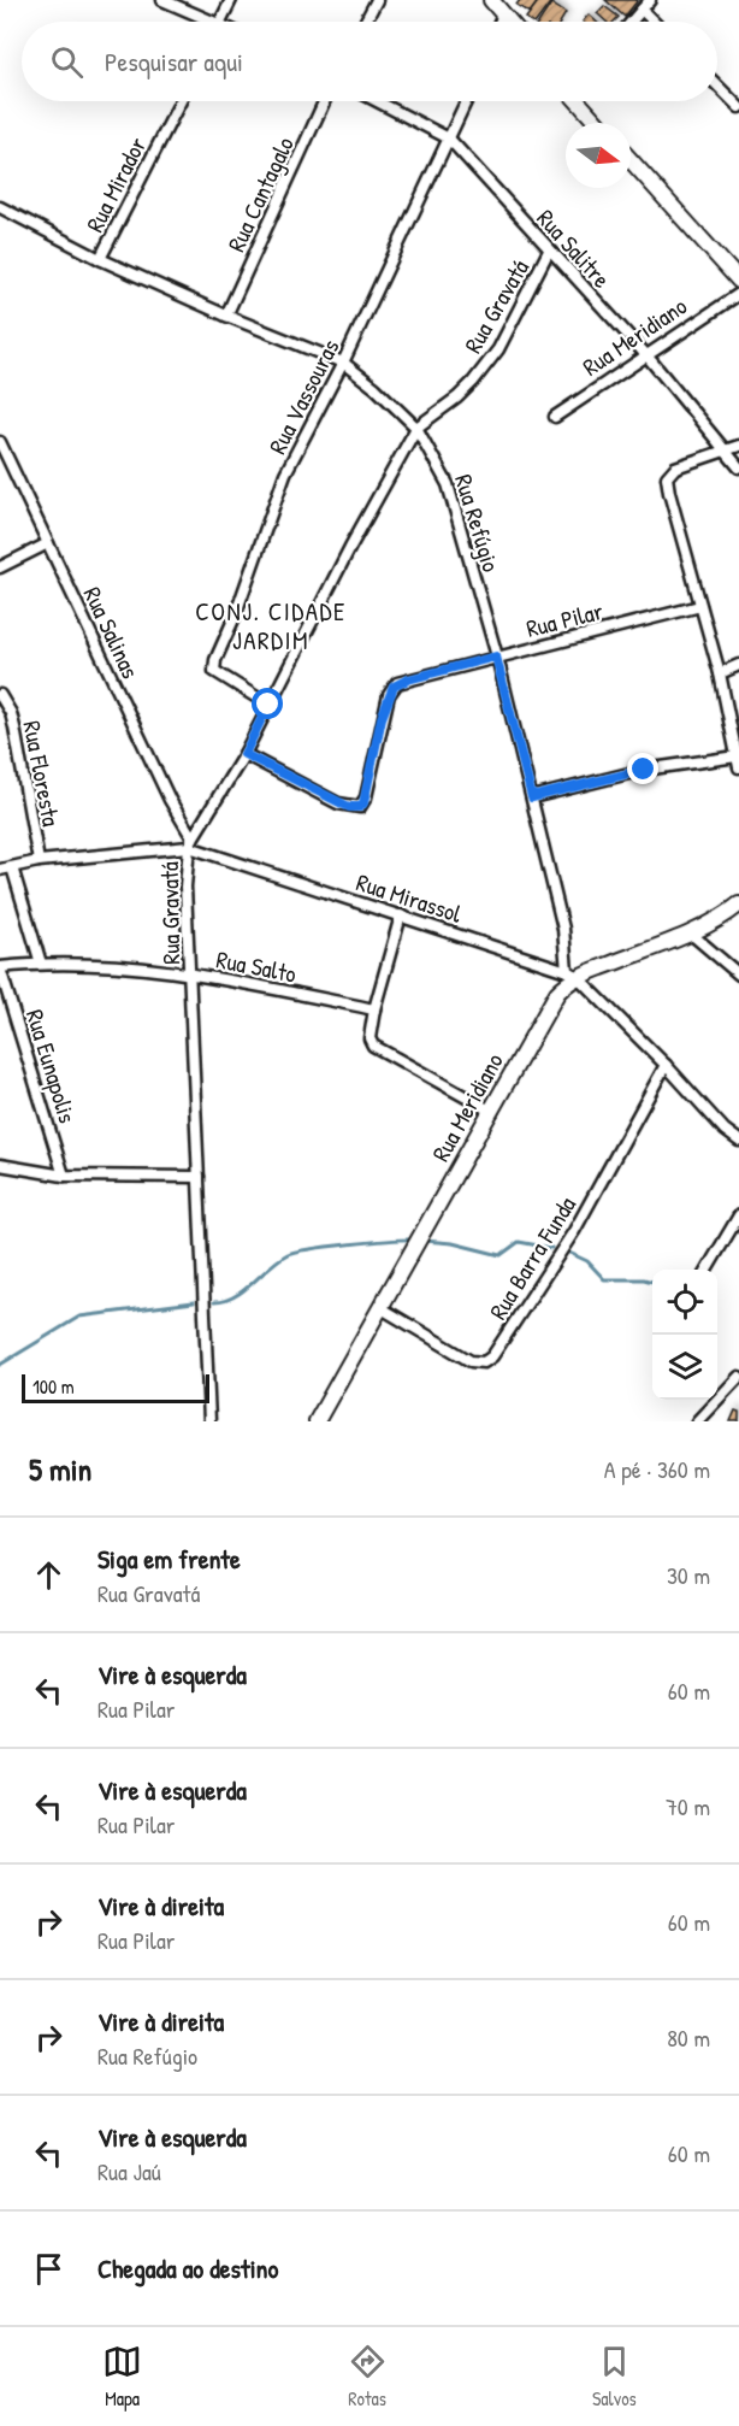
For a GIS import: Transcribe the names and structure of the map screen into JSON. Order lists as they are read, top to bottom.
{
  "streets": {
    "street": [
      "Rua Mirador",
      "Rua Cantagalo",
      "Rua Salitre",
      "Rua Gravatá",
      "Rua Meridiano",
      "Rua Vassouras",
      "Rua Refúgio",
      "Rua Pilar",
      "Rua Salinas",
      "Rua Floresta",
      "Rua Mirassol",
      "Rua Salto",
      "Rua Eunapolis",
      "Rua Barra Funda"
    ]
  },
  "crossings": [
    ["Rua Mirador", "Rua Refúgio"],
    ["Rua Cantagalo", "Rua Refúgio"],
    ["Rua Salitre", "Rua Gravatá"],
    ["Rua Salitre", "Rua Meridiano"],
    ["Rua Salitre", "Rua Vassouras"],
    ["Rua Gravatá", "Rua Vassouras"],
    ["Rua Gravatá", "Rua Refúgio"],
    ["Rua Gravatá", "Rua Pilar"],
    ["Rua Gravatá", "Rua Salinas"],
    ["Rua Gravatá", "Rua Mirassol"],
    ["Rua Gravatá", "Rua Salto"],
    ["Rua Meridiano", "Rua Refúgio"],
    ["Rua Meridiano", "Rua Mirassol"],
    ["Rua Meridiano", "Rua Barra Funda"],
    ["Rua Vassouras", "Rua Refúgio"],
    ["Rua Refúgio", "Rua Pilar"],
    ["Rua Refúgio", "Rua Mirassol"],
    ["Rua Salinas", "Rua Mirassol"],
    ["Rua Floresta", "Rua Mirassol"],
    ["Rua Mirassol", "Rua Barra Funda"],
    ["Rua Salto", "Rua Eunapolis"]
  ],
  "districts": ["CONJ. CIDADE JARDIM"],
  "scale_bar": "100 m",
  "north": "right",
  "page": {
    "search": "Pesquisar aqui",
    "scale": "100 m",
    "heading": ["5 min", "A pé · 360 m"],
    "list": [
      ["Siga em frente", "Rua Gravatá", "30 m"],
      ["Vire à esquerda", "Rua Pilar", "60 m"],
      ["Vire à esquerda", "Rua Pilar", "70 m"],
      ["Vire à direita", "Rua Pilar", "60 m"],
      ["Vire à direita", "Rua Refúgio", "80 m"],
      ["Vire à esquerda", "Rua Jaú", "60 m"],
      "Chegada ao destino"
    ],
    "nav": ["Mapa", "Rotas", "Salvos"]
  }
}
